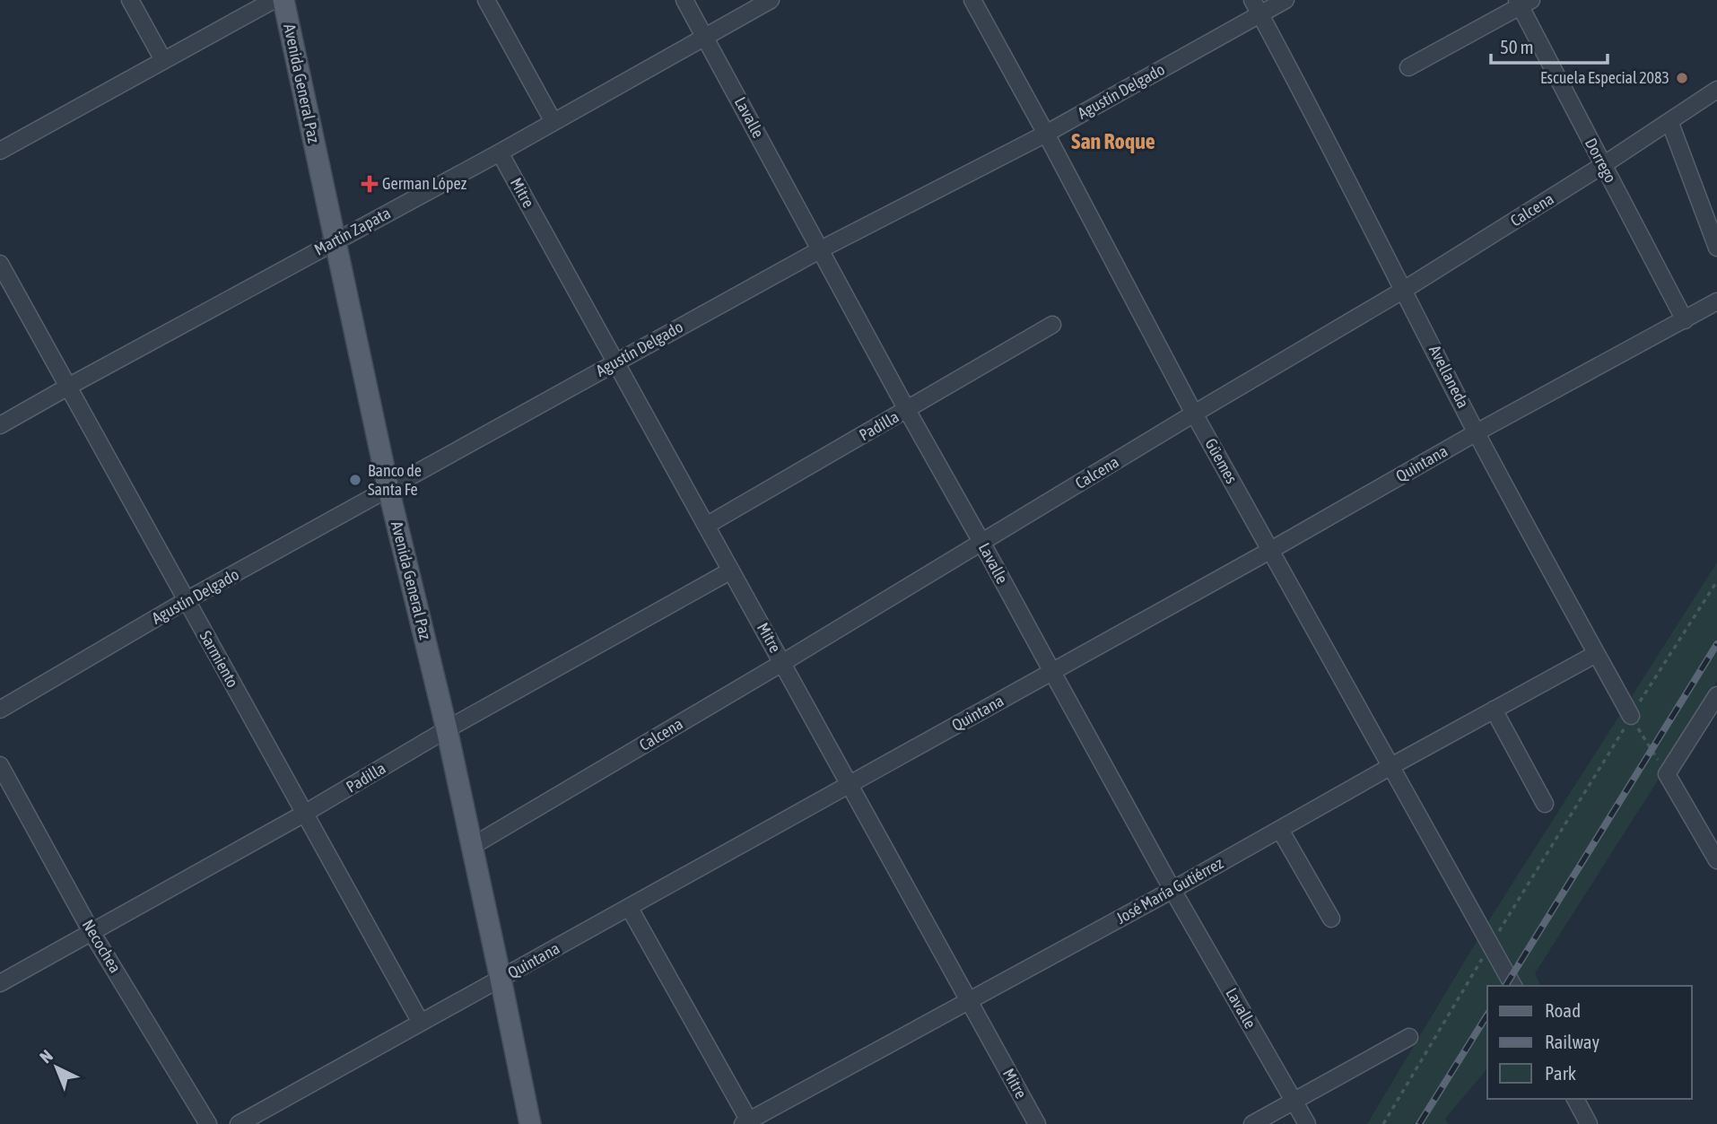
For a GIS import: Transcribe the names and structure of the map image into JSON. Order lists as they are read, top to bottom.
{
  "streets": {
    "main road": ["Avenida General Paz"],
    "street": [
      "Agustín Delgado",
      "Lavalle",
      "Dorrego",
      "Mitre",
      "Calcena",
      "Martín Zapata",
      "Avellaneda",
      "Padilla",
      "Güemes",
      "Quintana",
      "Sarmiento",
      "José María Gutiérrez",
      "Necochea"
    ]
  },
  "crossings": [
    ["Avenida General Paz", "Agustín Delgado"],
    ["Avenida General Paz", "Calcena"],
    ["Avenida General Paz", "Martín Zapata"],
    ["Avenida General Paz", "Padilla"],
    ["Avenida General Paz", "Quintana"],
    ["Agustín Delgado", "Lavalle"],
    ["Agustín Delgado", "Mitre"],
    ["Agustín Delgado", "Avellaneda"],
    ["Agustín Delgado", "Güemes"],
    ["Agustín Delgado", "Sarmiento"],
    ["Lavalle", "Calcena"],
    ["Lavalle", "Martín Zapata"],
    ["Lavalle", "Padilla"],
    ["Lavalle", "Quintana"],
    ["Lavalle", "José María Gutiérrez"],
    ["Dorrego", "Calcena"],
    ["Dorrego", "Quintana"],
    ["Mitre", "Calcena"],
    ["Mitre", "Martín Zapata"],
    ["Mitre", "Padilla"],
    ["Mitre", "Quintana"],
    ["Mitre", "José María Gutiérrez"],
    ["Calcena", "Avellaneda"],
    ["Calcena", "Güemes"],
    ["Martín Zapata", "Sarmiento"],
    ["Avellaneda", "Quintana"],
    ["Avellaneda", "José María Gutiérrez"],
    ["Padilla", "Sarmiento"],
    ["Padilla", "Necochea"],
    ["Güemes", "Quintana"],
    ["Güemes", "José María Gutiérrez"],
    ["Quintana", "Sarmiento"]
  ],
  "districts": ["San Roque"],
  "places": {
    "other": ["Escuela Especial 2083", "Banco de Santa Fe"],
    "health": ["German López"]
  },
  "legend": ["Road", "Railway", "Park"],
  "scale_bar": "50 m",
  "north": "top left"
}
